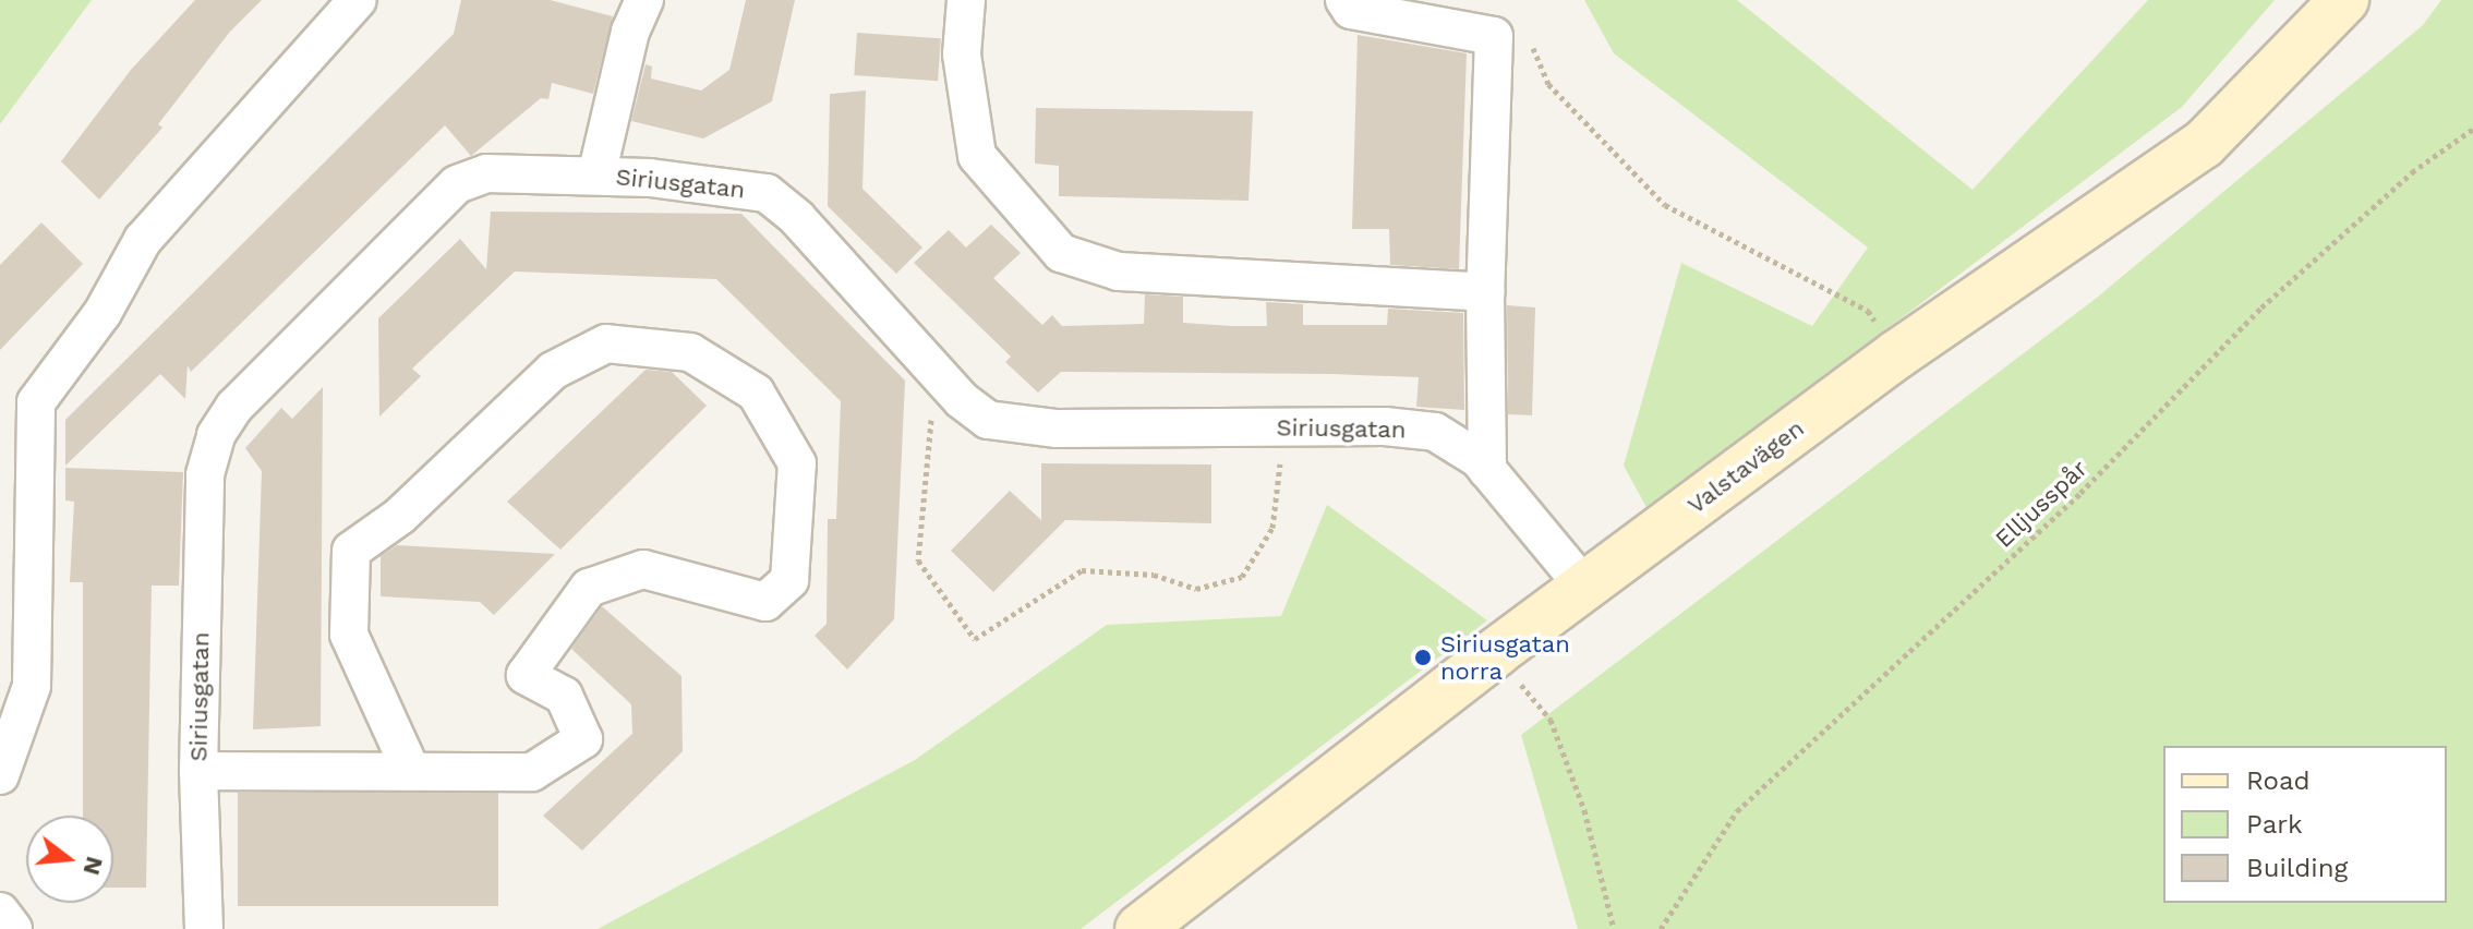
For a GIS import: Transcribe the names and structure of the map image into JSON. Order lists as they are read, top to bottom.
{
  "streets": {
    "street": ["Siriusgatan", "Valstavägen"],
    "path": ["Elljusspår"]
  },
  "crossings": [
    ["Siriusgatan", "Valstavägen"]
  ],
  "places": ["Siriusgatan norra"],
  "legend": ["Road", "Park", "Building"],
  "north": "right"
}
